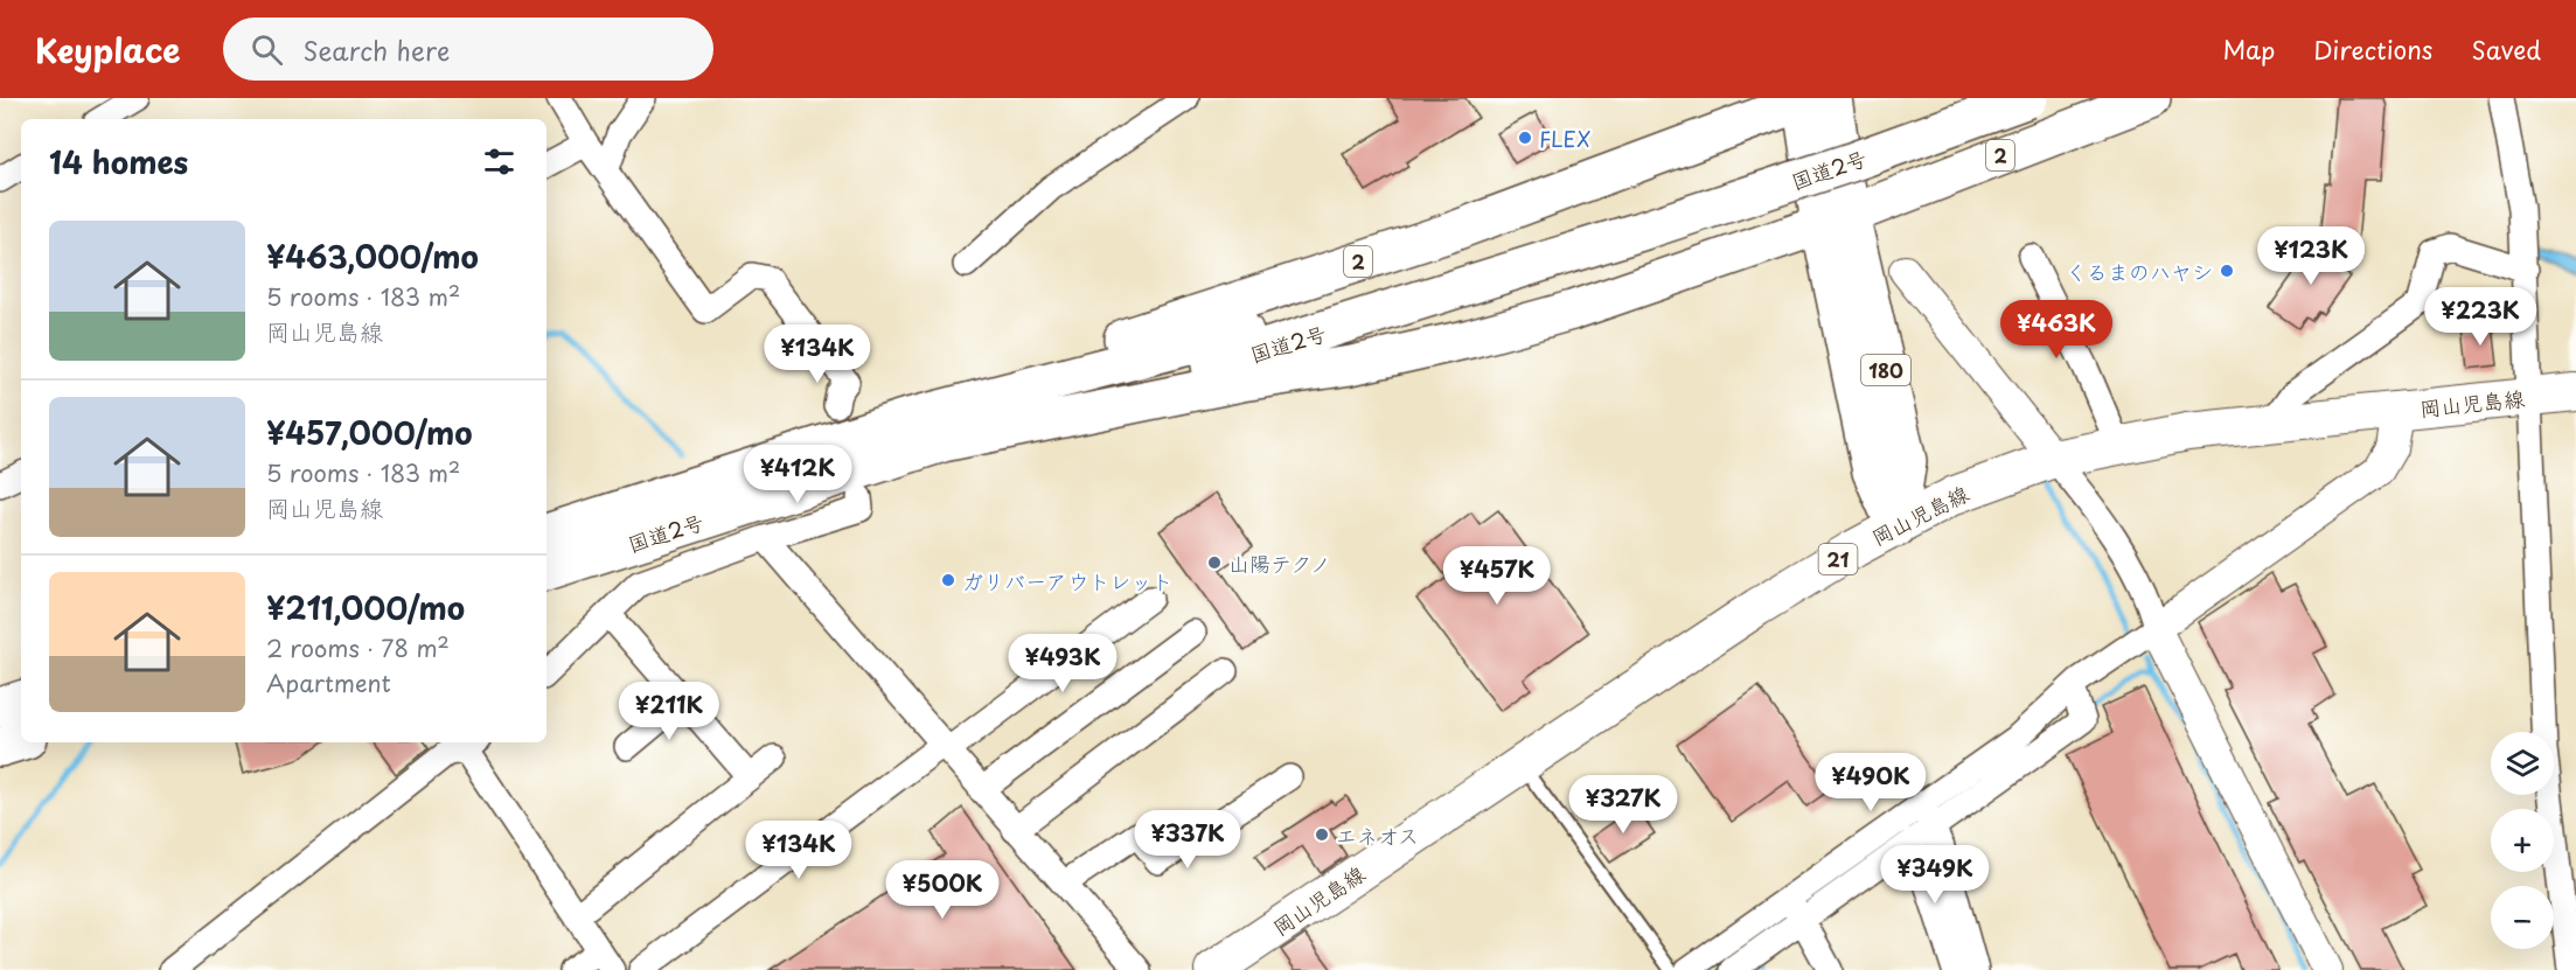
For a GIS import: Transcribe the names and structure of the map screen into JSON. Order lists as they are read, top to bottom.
{
  "streets": {
    "highway": ["2", "国道2号", "180"],
    "main road": ["岡山児島線", "21"]
  },
  "crossings": [
    ["2", "国道2号"],
    ["2", "180"],
    ["180", "岡山児島線"]
  ],
  "places": [
    "FLEX",
    "くるまのハヤシ",
    "山陽テクノ",
    "ガリバーアウトレット",
    "エネオス"
  ],
  "page": {
    "header": "Keyplace",
    "search": "Search here",
    "nav": ["Map", "Directions", "Saved"],
    "heading": "14 homes",
    "list": [
      {
        "name": "¥463,000/mo",
        "note": "5 rooms · 183 m² · 岡山児島線"
      },
      {
        "name": "¥457,000/mo",
        "note": "5 rooms · 183 m² · 岡山児島線"
      },
      {
        "name": "¥211,000/mo",
        "note": "2 rooms · 78 m² · Apartment"
      }
    ],
    "price": [
      "¥123K",
      "¥223K",
      "¥463K",
      "¥134K",
      "¥412K",
      "¥457K",
      "¥493K",
      "¥211K",
      "¥490K",
      "¥327K",
      "¥337K",
      "¥134K",
      "¥349K",
      "¥500K"
    ],
    "map_buttons": ["+", "−"]
  }
}
